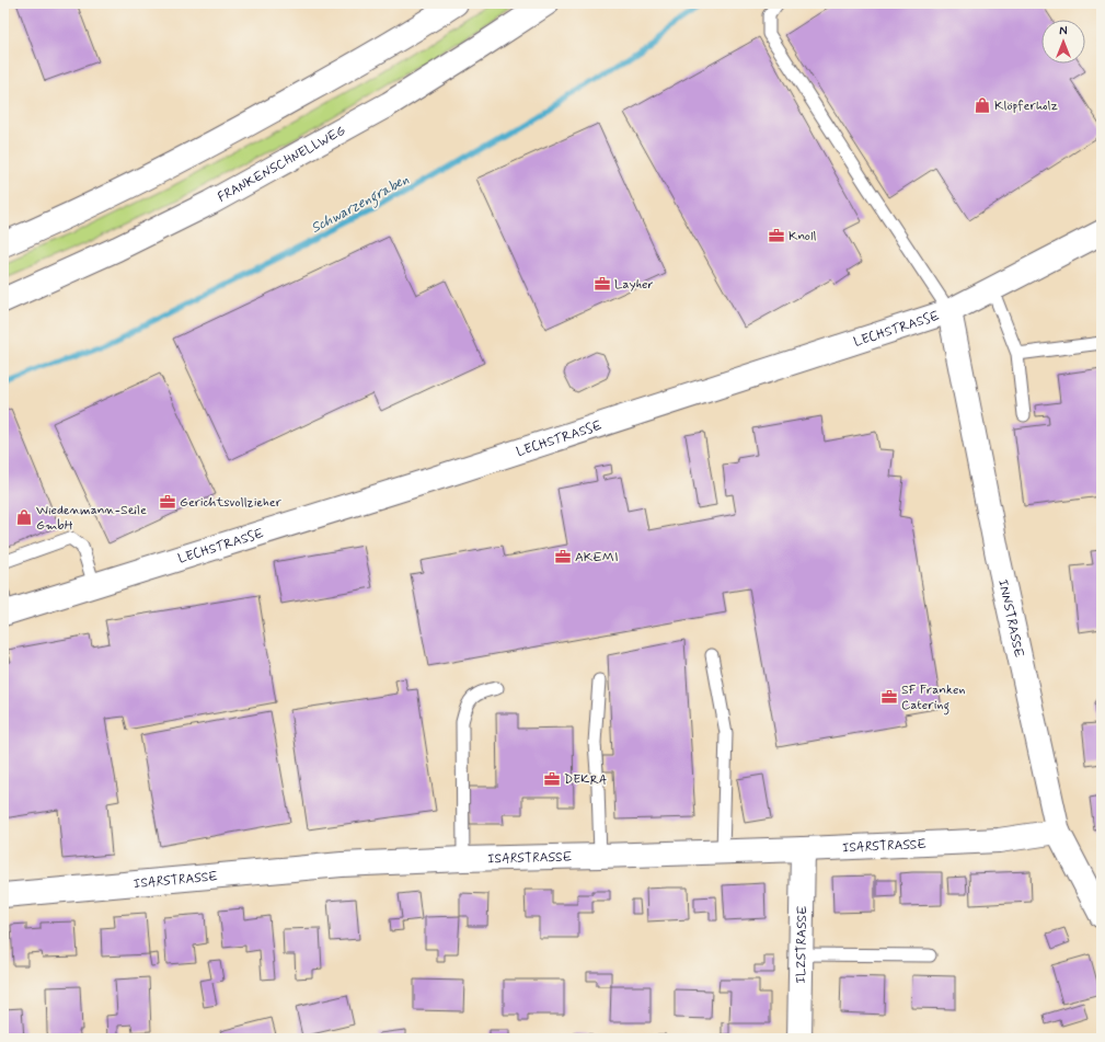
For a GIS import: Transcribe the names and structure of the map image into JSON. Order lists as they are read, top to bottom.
{
  "streets": {
    "main road": [
      "FRANKENSCHNELLWEG",
      "LECHSTRASSE",
      "INNSTRASSE",
      "ISARSTRASSE",
      "ILZSTRASSE"
    ]
  },
  "crossings": [
    ["LECHSTRASSE", "INNSTRASSE"],
    ["INNSTRASSE", "ISARSTRASSE"],
    ["ISARSTRASSE", "ILZSTRASSE"]
  ],
  "water": ["Schwarzengraben"],
  "places": {
    "shop": ["Klöpferholz", "Wiedenmann-Seile GmbH"],
    "office": [
      "Knoll",
      "Layher",
      "Gerichtsvollzieher",
      "AKEMI",
      "SF Franken Catering",
      "DEKRA"
    ]
  },
  "north": "top"
}
